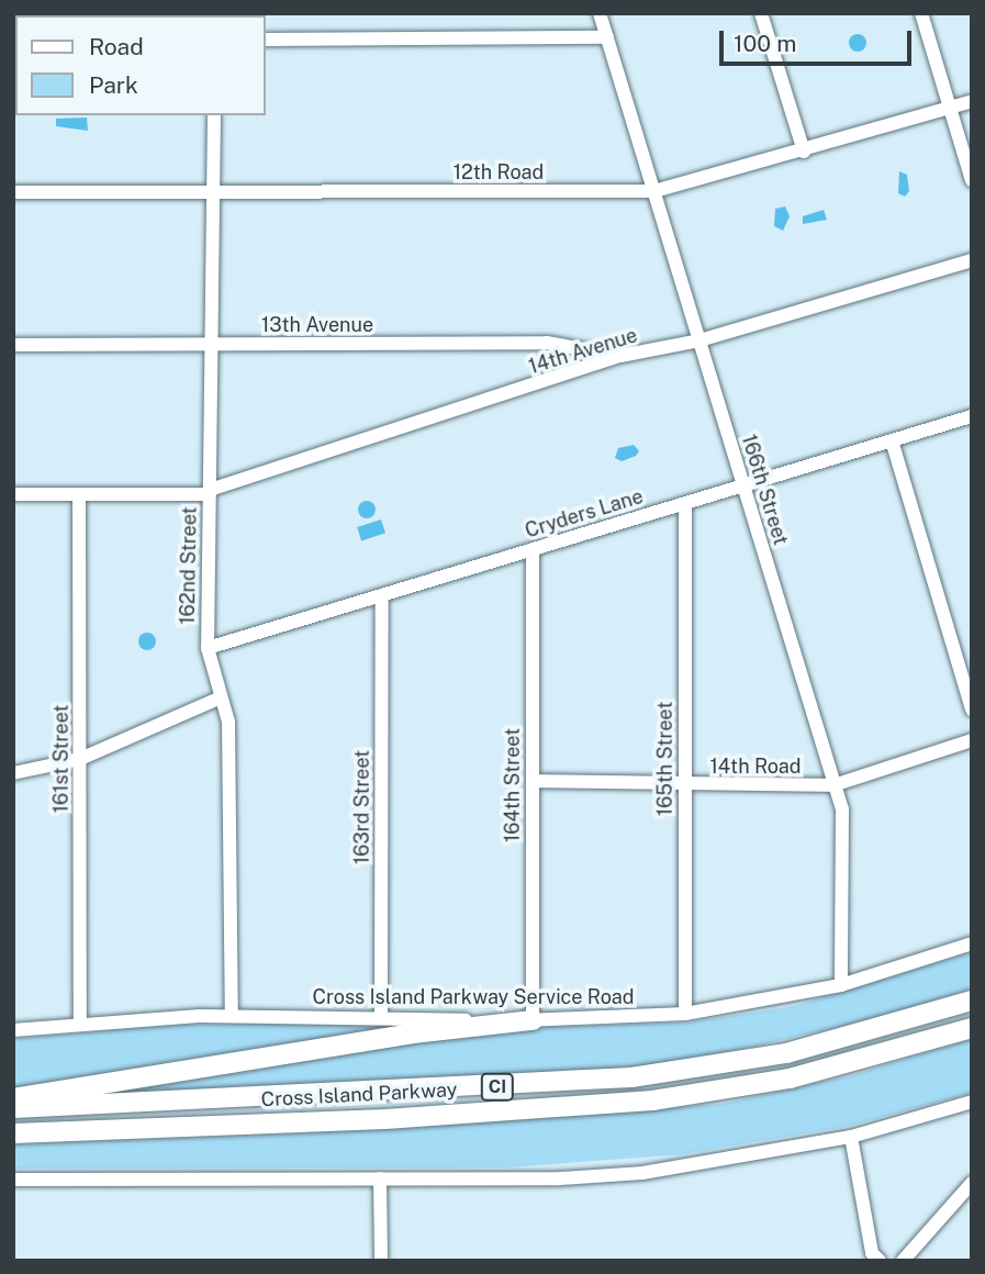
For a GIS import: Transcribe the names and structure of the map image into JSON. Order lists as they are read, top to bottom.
{
  "streets": {
    "highway": ["CI", "Cross Island Parkway"],
    "street": [
      "12th Road",
      "13th Avenue",
      "14th Avenue",
      "166th Street",
      "Cryders Lane",
      "162nd Street",
      "161st Street",
      "165th Street",
      "14th Road",
      "164th Street",
      "163rd Street",
      "Cross Island Parkway Service Road"
    ]
  },
  "crossings": [
    ["12th Road", "166th Street"],
    ["12th Road", "162nd Street"],
    ["13th Avenue", "14th Avenue"],
    ["13th Avenue", "162nd Street"],
    ["14th Avenue", "166th Street"],
    ["14th Avenue", "162nd Street"],
    ["14th Avenue", "161st Street"],
    ["166th Street", "Cryders Lane"],
    ["166th Street", "14th Road"],
    ["166th Street", "Cross Island Parkway Service Road"],
    ["Cryders Lane", "162nd Street"],
    ["Cryders Lane", "165th Street"],
    ["Cryders Lane", "164th Street"],
    ["Cryders Lane", "163rd Street"],
    ["162nd Street", "Cross Island Parkway Service Road"],
    ["161st Street", "Cross Island Parkway Service Road"],
    ["165th Street", "14th Road"],
    ["165th Street", "Cross Island Parkway Service Road"],
    ["14th Road", "164th Street"],
    ["164th Street", "Cross Island Parkway Service Road"],
    ["163rd Street", "Cross Island Parkway Service Road"]
  ],
  "legend": ["Road", "Park"],
  "scale_bar": "100 m"
}
